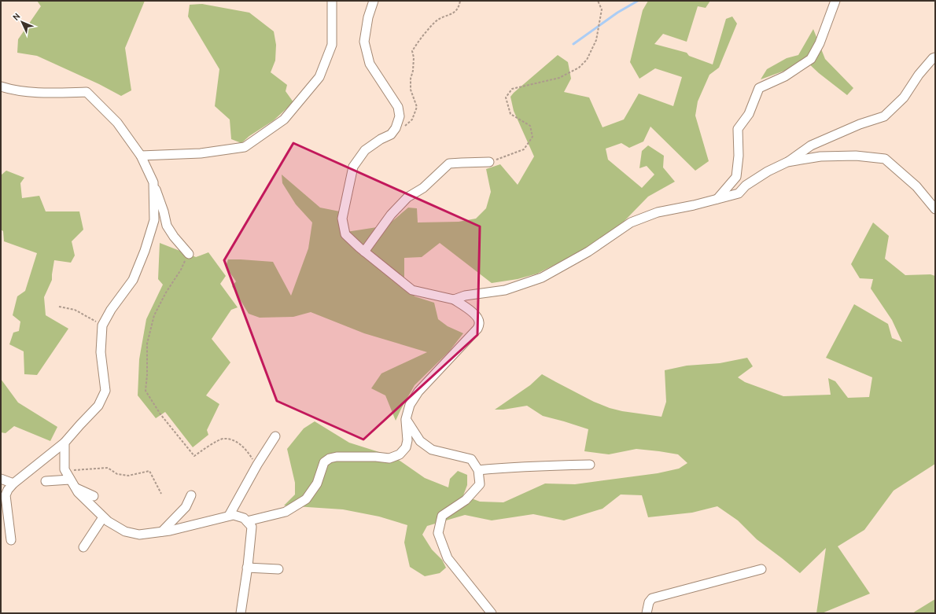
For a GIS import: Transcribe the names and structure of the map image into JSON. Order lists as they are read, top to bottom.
{
  "north": "top left"
}
